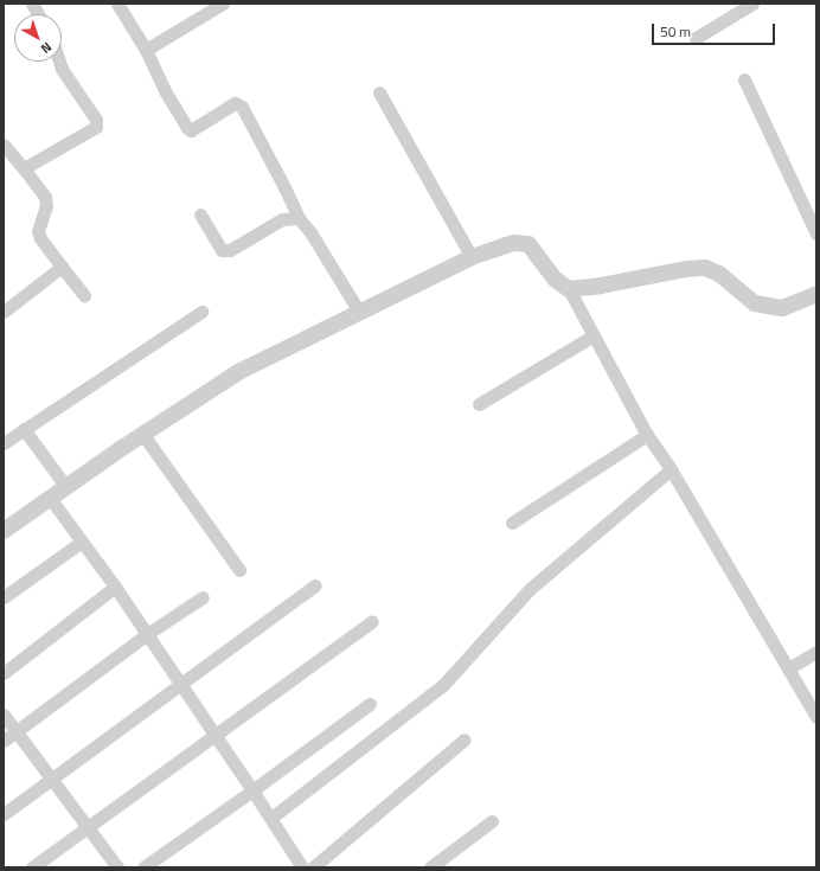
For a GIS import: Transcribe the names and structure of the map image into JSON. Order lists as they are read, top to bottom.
{
  "scale_bar": "50 m",
  "north": "bottom right"
}
